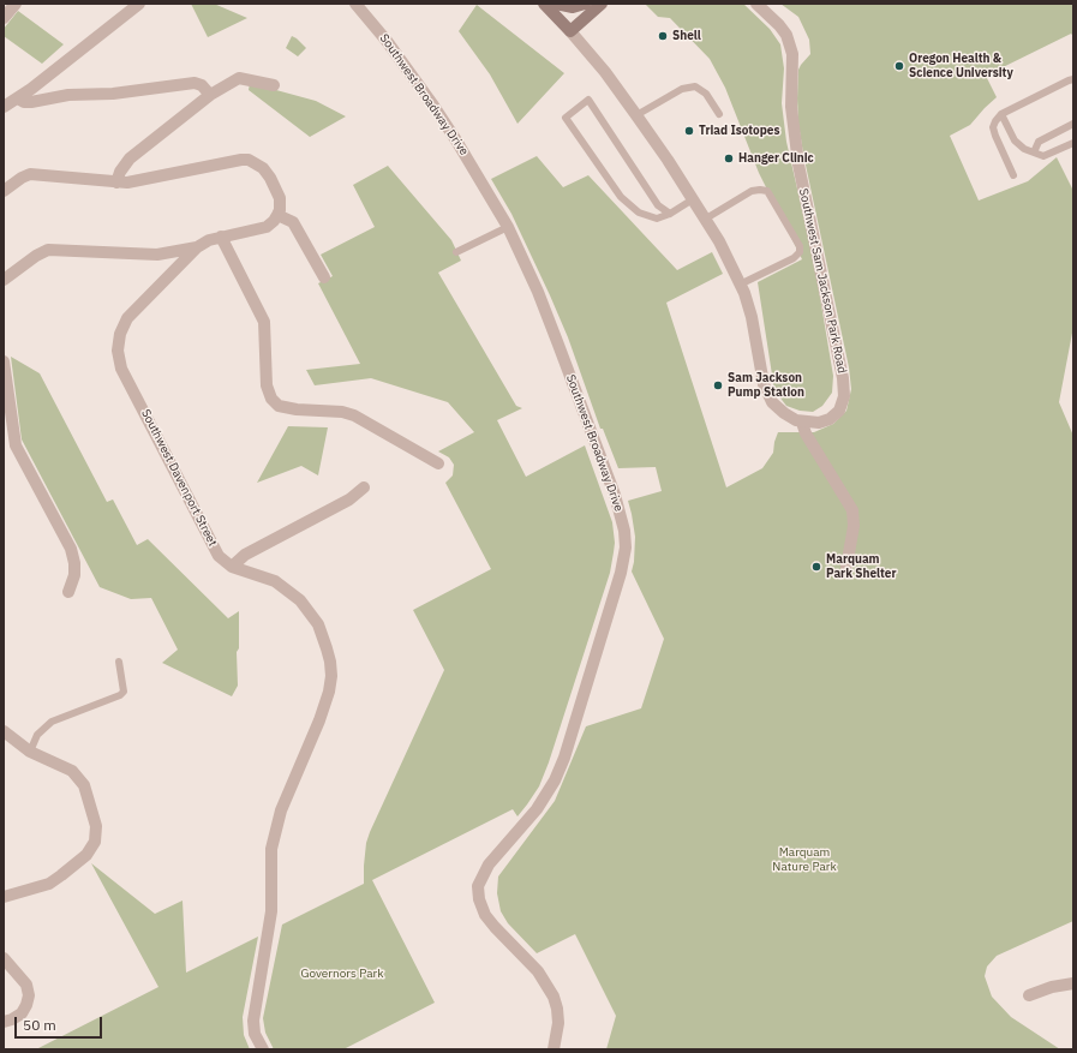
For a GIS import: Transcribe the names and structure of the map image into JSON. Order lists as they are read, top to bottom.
{
  "streets": {
    "street": ["Southwest Broadway Drive", "Southwest Sam Jackson Park Road", "Southwest Davenport Street"]
  },
  "parks": ["Marquam Nature Park", "Governors Park"],
  "places": [
    "Shell",
    "Oregon Health & Science University",
    "Triad Isotopes",
    "Hanger Clinic",
    "Sam Jackson Pump Station",
    "Marquam Park Shelter"
  ],
  "scale_bar": "50 m"
}
